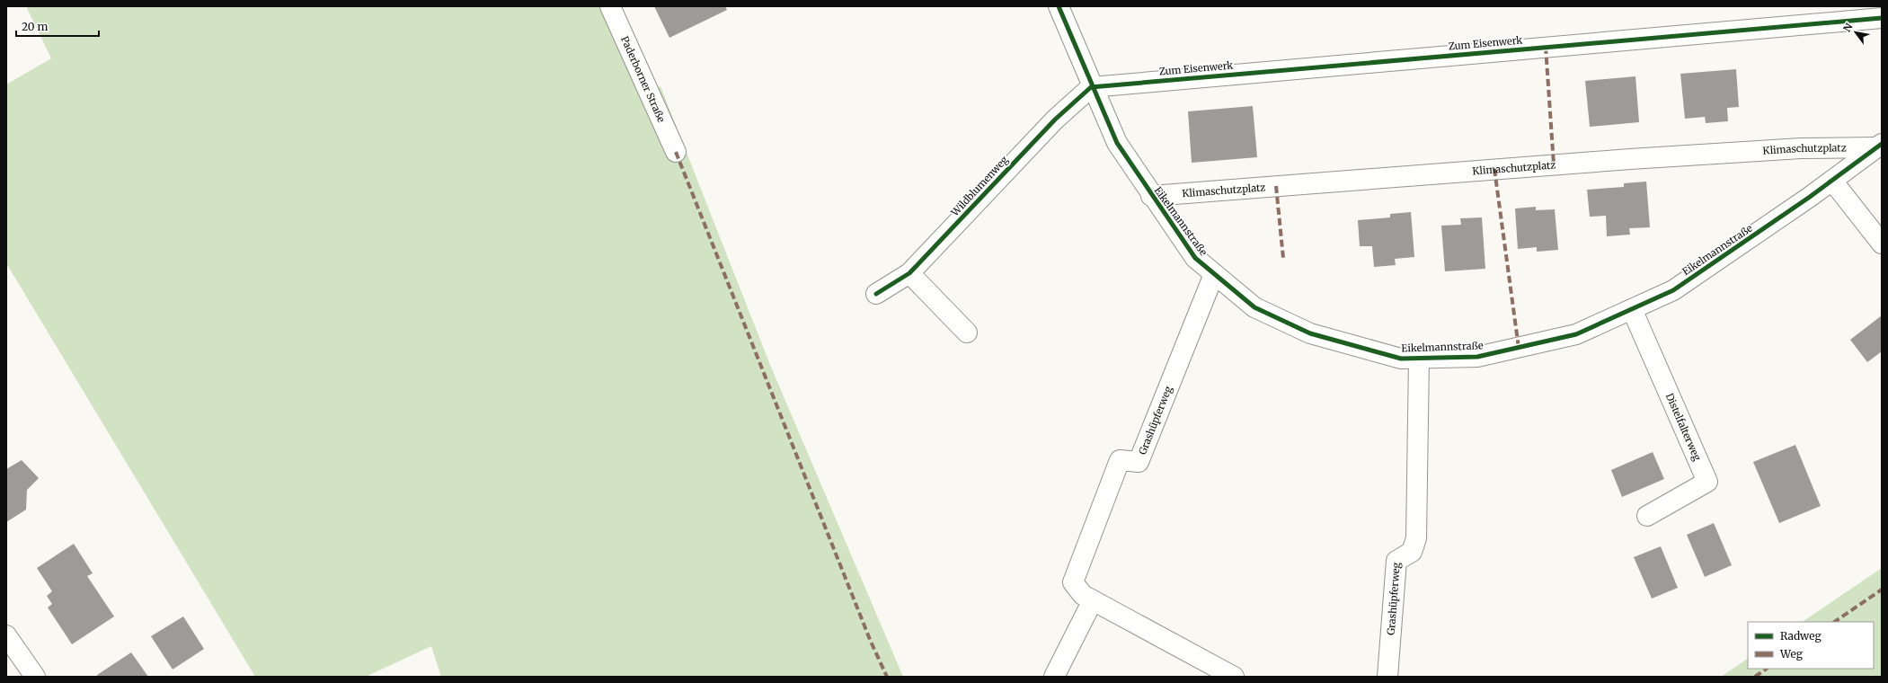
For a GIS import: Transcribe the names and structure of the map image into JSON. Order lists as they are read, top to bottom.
{
  "streets": {
    "street": [
      "Zum Eisenwerk",
      "Paderborner Straße",
      "Klimaschutzplatz",
      "Wildblumenweg",
      "Eikelmannstraße",
      "Grashüpferweg",
      "Distelfalterweg"
    ]
  },
  "crossings": [
    ["Zum Eisenwerk", "Wildblumenweg"],
    ["Zum Eisenwerk", "Eikelmannstraße"],
    ["Klimaschutzplatz", "Eikelmannstraße"],
    ["Wildblumenweg", "Eikelmannstraße"],
    ["Eikelmannstraße", "Grashüpferweg"],
    ["Eikelmannstraße", "Distelfalterweg"]
  ],
  "legend": ["Radweg", "Weg"],
  "scale_bar": "20 m",
  "north": "top left"
}
